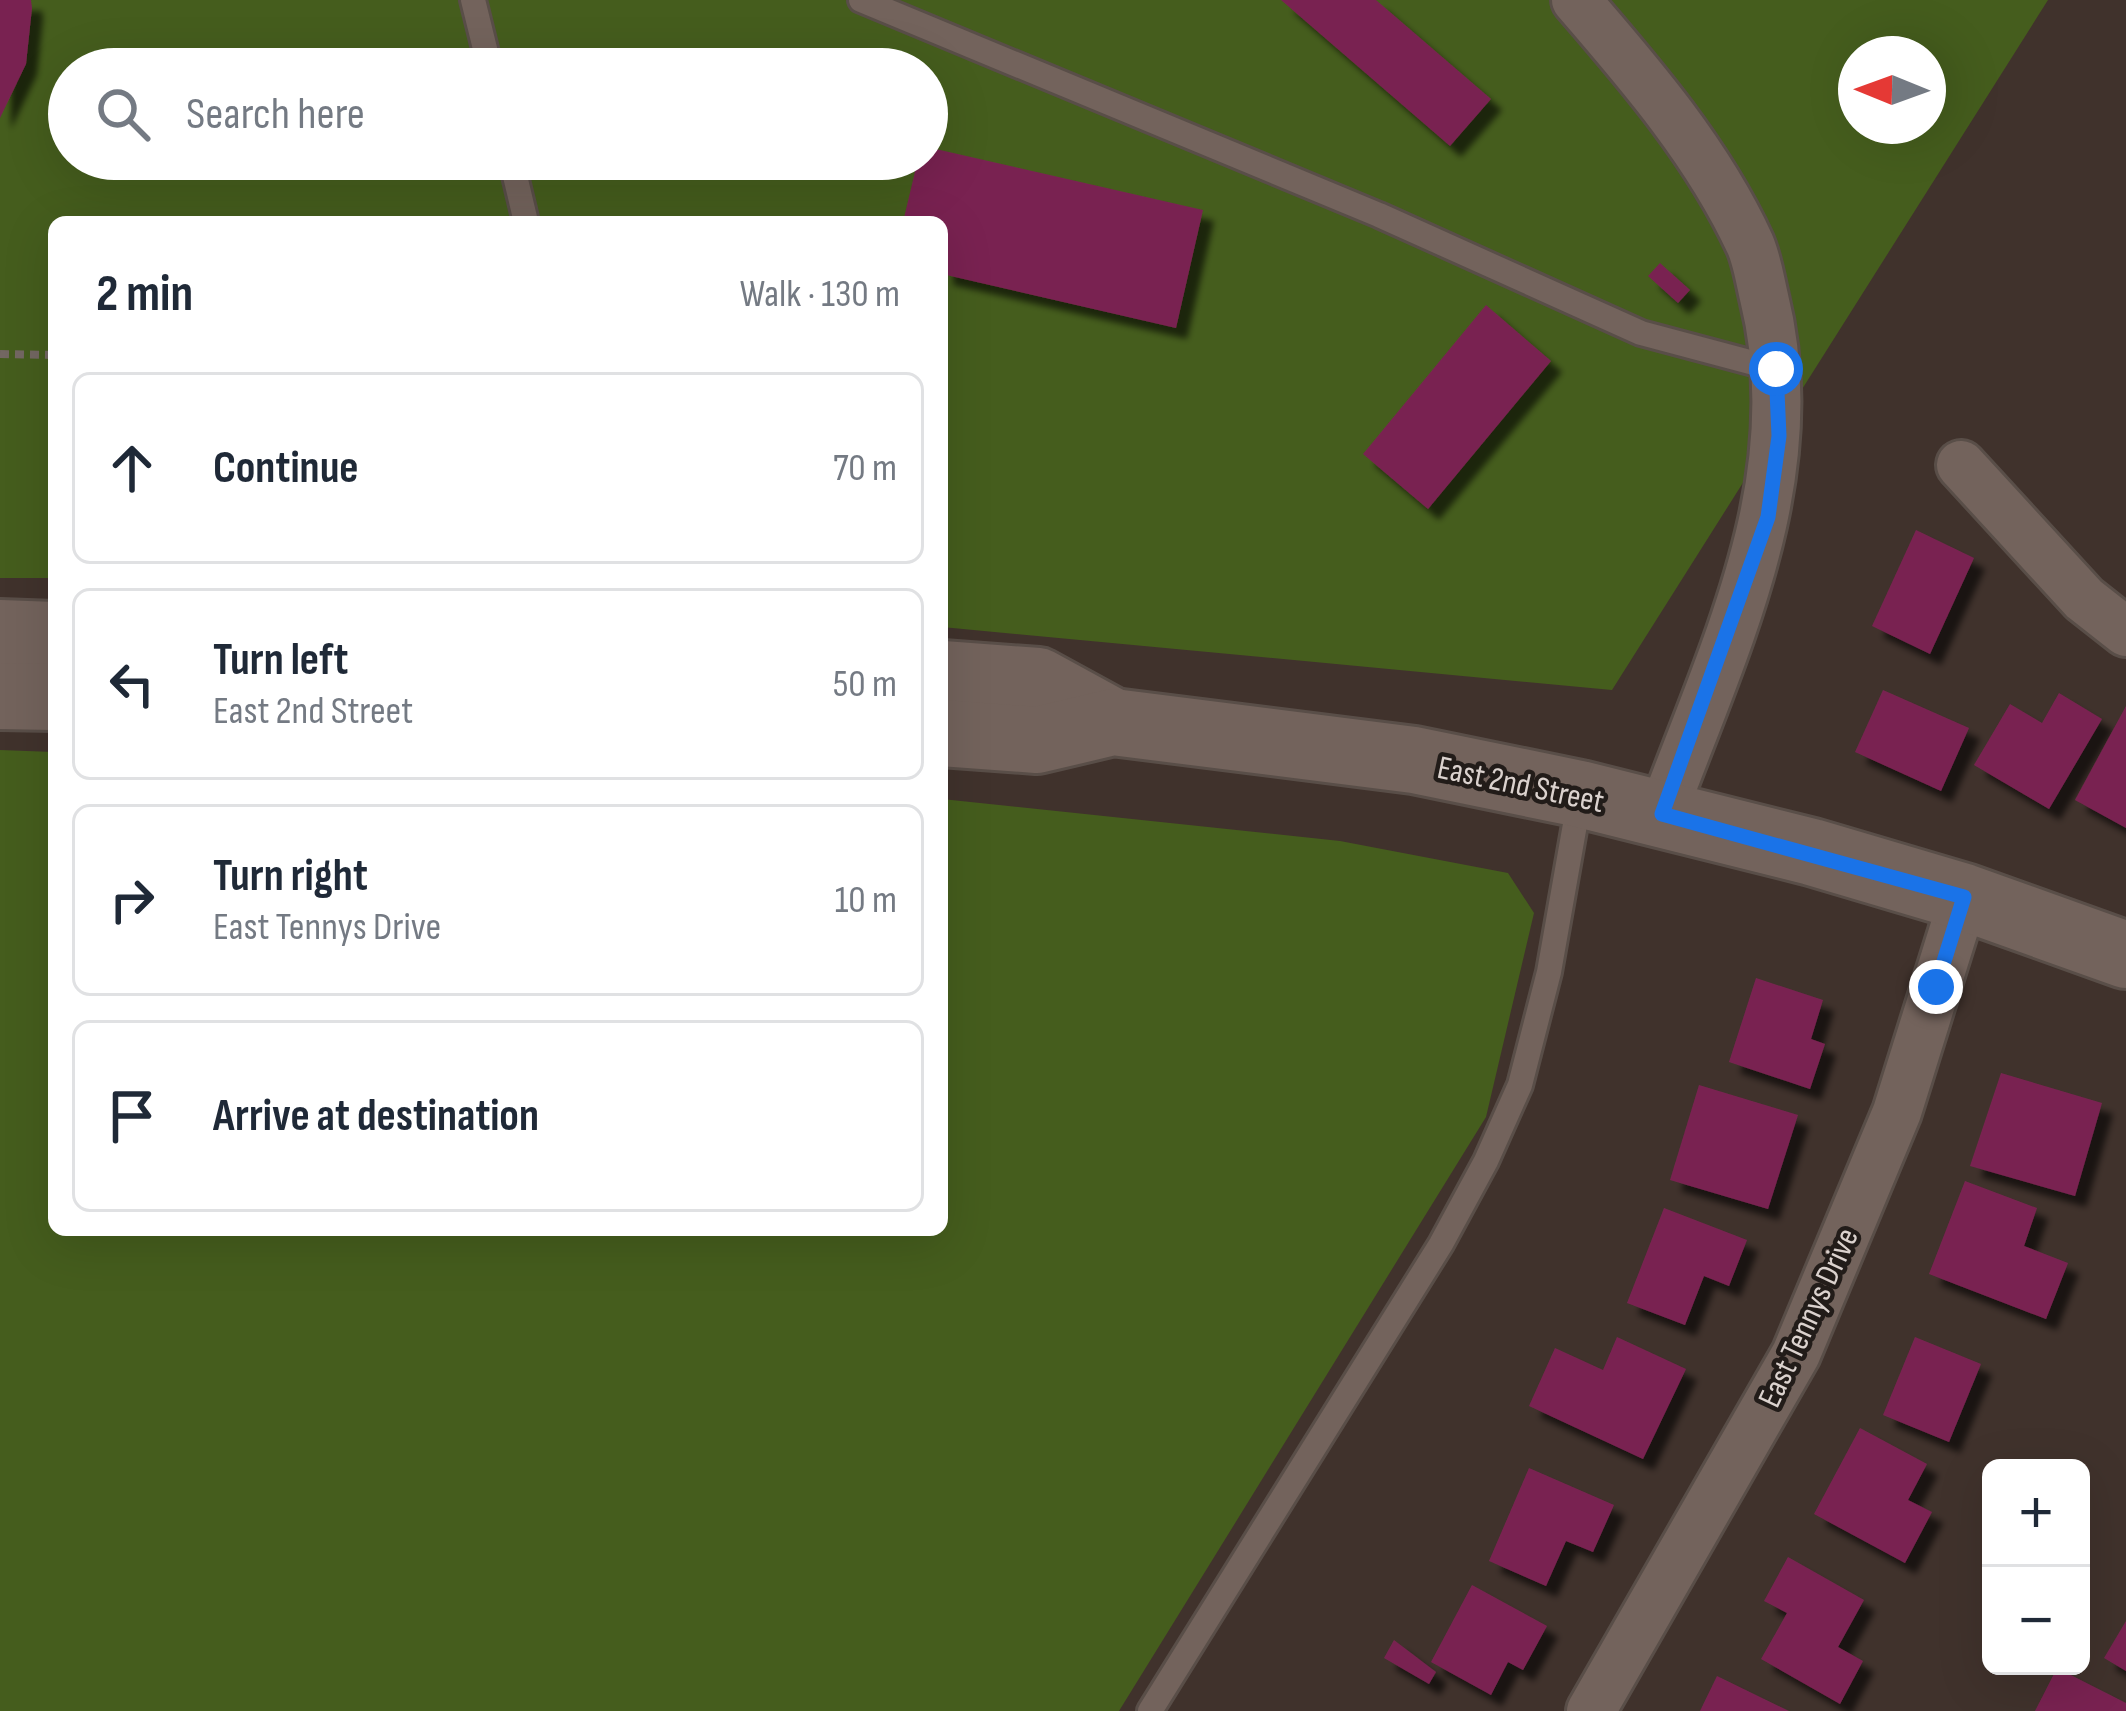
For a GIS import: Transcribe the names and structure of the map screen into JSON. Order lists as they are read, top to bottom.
{
  "streets": {
    "main road": ["East 2nd Street"],
    "street": ["East Tennys Drive"]
  },
  "crossings": [
    ["East 2nd Street", "East Tennys Drive"]
  ],
  "north": "left",
  "page": {
    "search": "Search here",
    "heading": ["2 min", "Walk · 130 m"],
    "list": [
      ["Continue", "70 m"],
      ["Turn left", "East 2nd Street", "50 m"],
      ["Turn right", "East Tennys Drive", "10 m"],
      "Arrive at destination"
    ],
    "map_buttons": ["+", "−"]
  }
}
